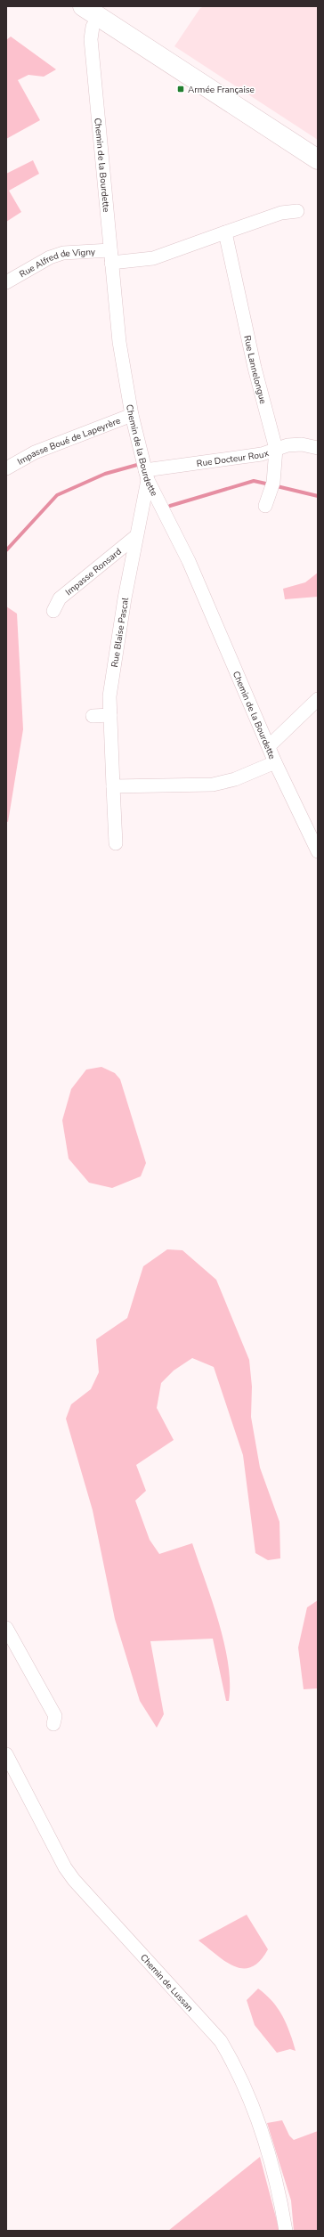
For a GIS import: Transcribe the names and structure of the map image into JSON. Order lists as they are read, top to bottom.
{
  "streets": {
    "street": [
      "Chemin de la Bourdette",
      "Rue Alfred de Vigny",
      "Rue Lannelongue",
      "Impasse Boué de Lapeyrère",
      "Rue Docteur Roux",
      "Impasse Ronsard",
      "Rue Blaise Pascal",
      "Chemin de Lussan"
    ]
  },
  "crossings": [
    ["Chemin de la Bourdette", "Rue Alfred de Vigny"],
    ["Chemin de la Bourdette", "Impasse Boué de Lapeyrère"],
    ["Chemin de la Bourdette", "Rue Docteur Roux"],
    ["Chemin de la Bourdette", "Rue Blaise Pascal"],
    ["Rue Lannelongue", "Rue Docteur Roux"],
    ["Rue Docteur Roux", "Rue Blaise Pascal"],
    ["Impasse Ronsard", "Rue Blaise Pascal"]
  ],
  "places": {
    "transit": ["Armée Française"]
  }
}
